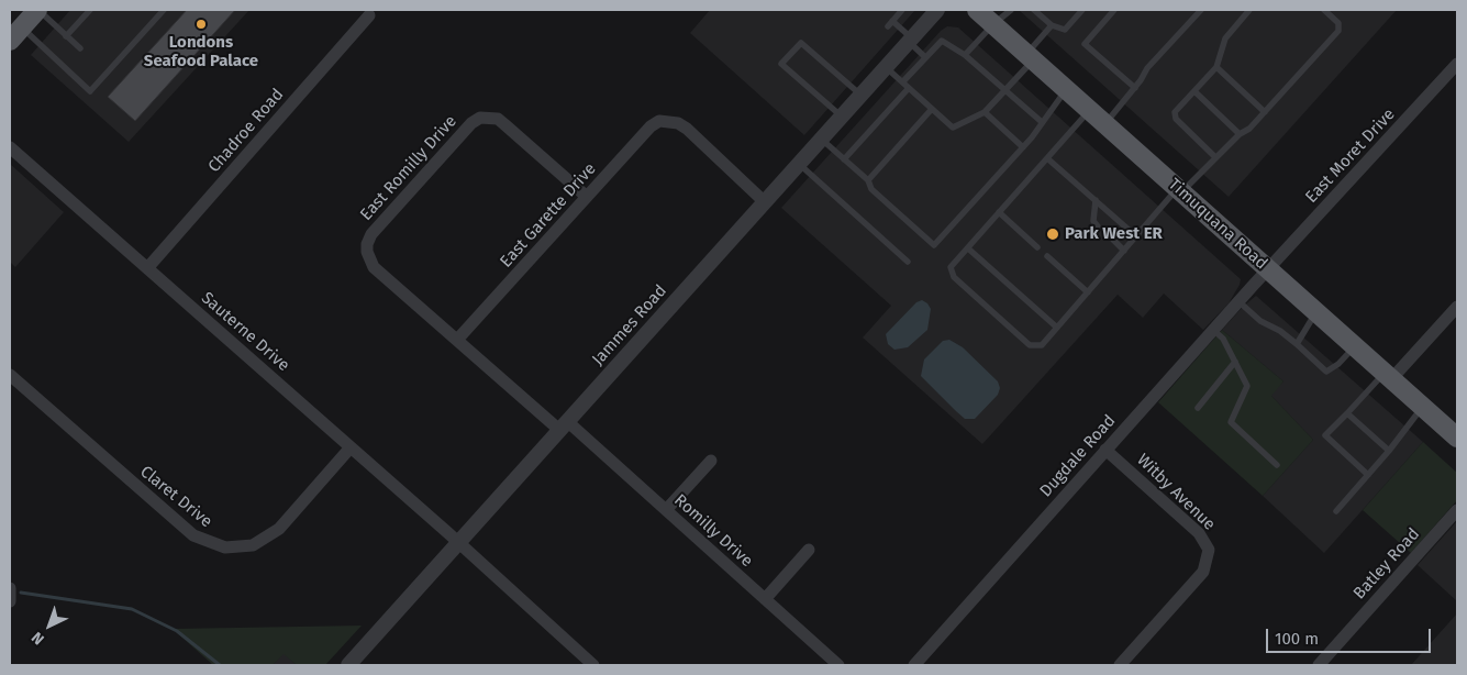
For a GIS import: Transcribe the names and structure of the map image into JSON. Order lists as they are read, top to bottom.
{
  "streets": {
    "main road": ["Timuquana Road"],
    "street": [
      "Chadroe Road",
      "East Moret Drive",
      "East Romilly Drive",
      "East Garette Drive",
      "Jammes Road",
      "Sauterne Drive",
      "Dugdale Road",
      "Witby Avenue",
      "Claret Drive",
      "Romilly Drive",
      "Batley Road"
    ]
  },
  "crossings": [
    ["Chadroe Road", "Sauterne Drive"],
    ["East Moret Drive", "Timuquana Road"],
    ["East Moret Drive", "Dugdale Road"],
    ["East Romilly Drive", "East Garette Drive"],
    ["East Romilly Drive", "Romilly Drive"],
    ["East Garette Drive", "Jammes Road"],
    ["East Garette Drive", "Romilly Drive"],
    ["Timuquana Road", "Dugdale Road"],
    ["Jammes Road", "Sauterne Drive"],
    ["Jammes Road", "Romilly Drive"],
    ["Sauterne Drive", "Claret Drive"],
    ["Dugdale Road", "Witby Avenue"]
  ],
  "places": ["Londons Seafood Palace", "Park West ER"],
  "scale_bar": "100 m",
  "north": "bottom left"
}
